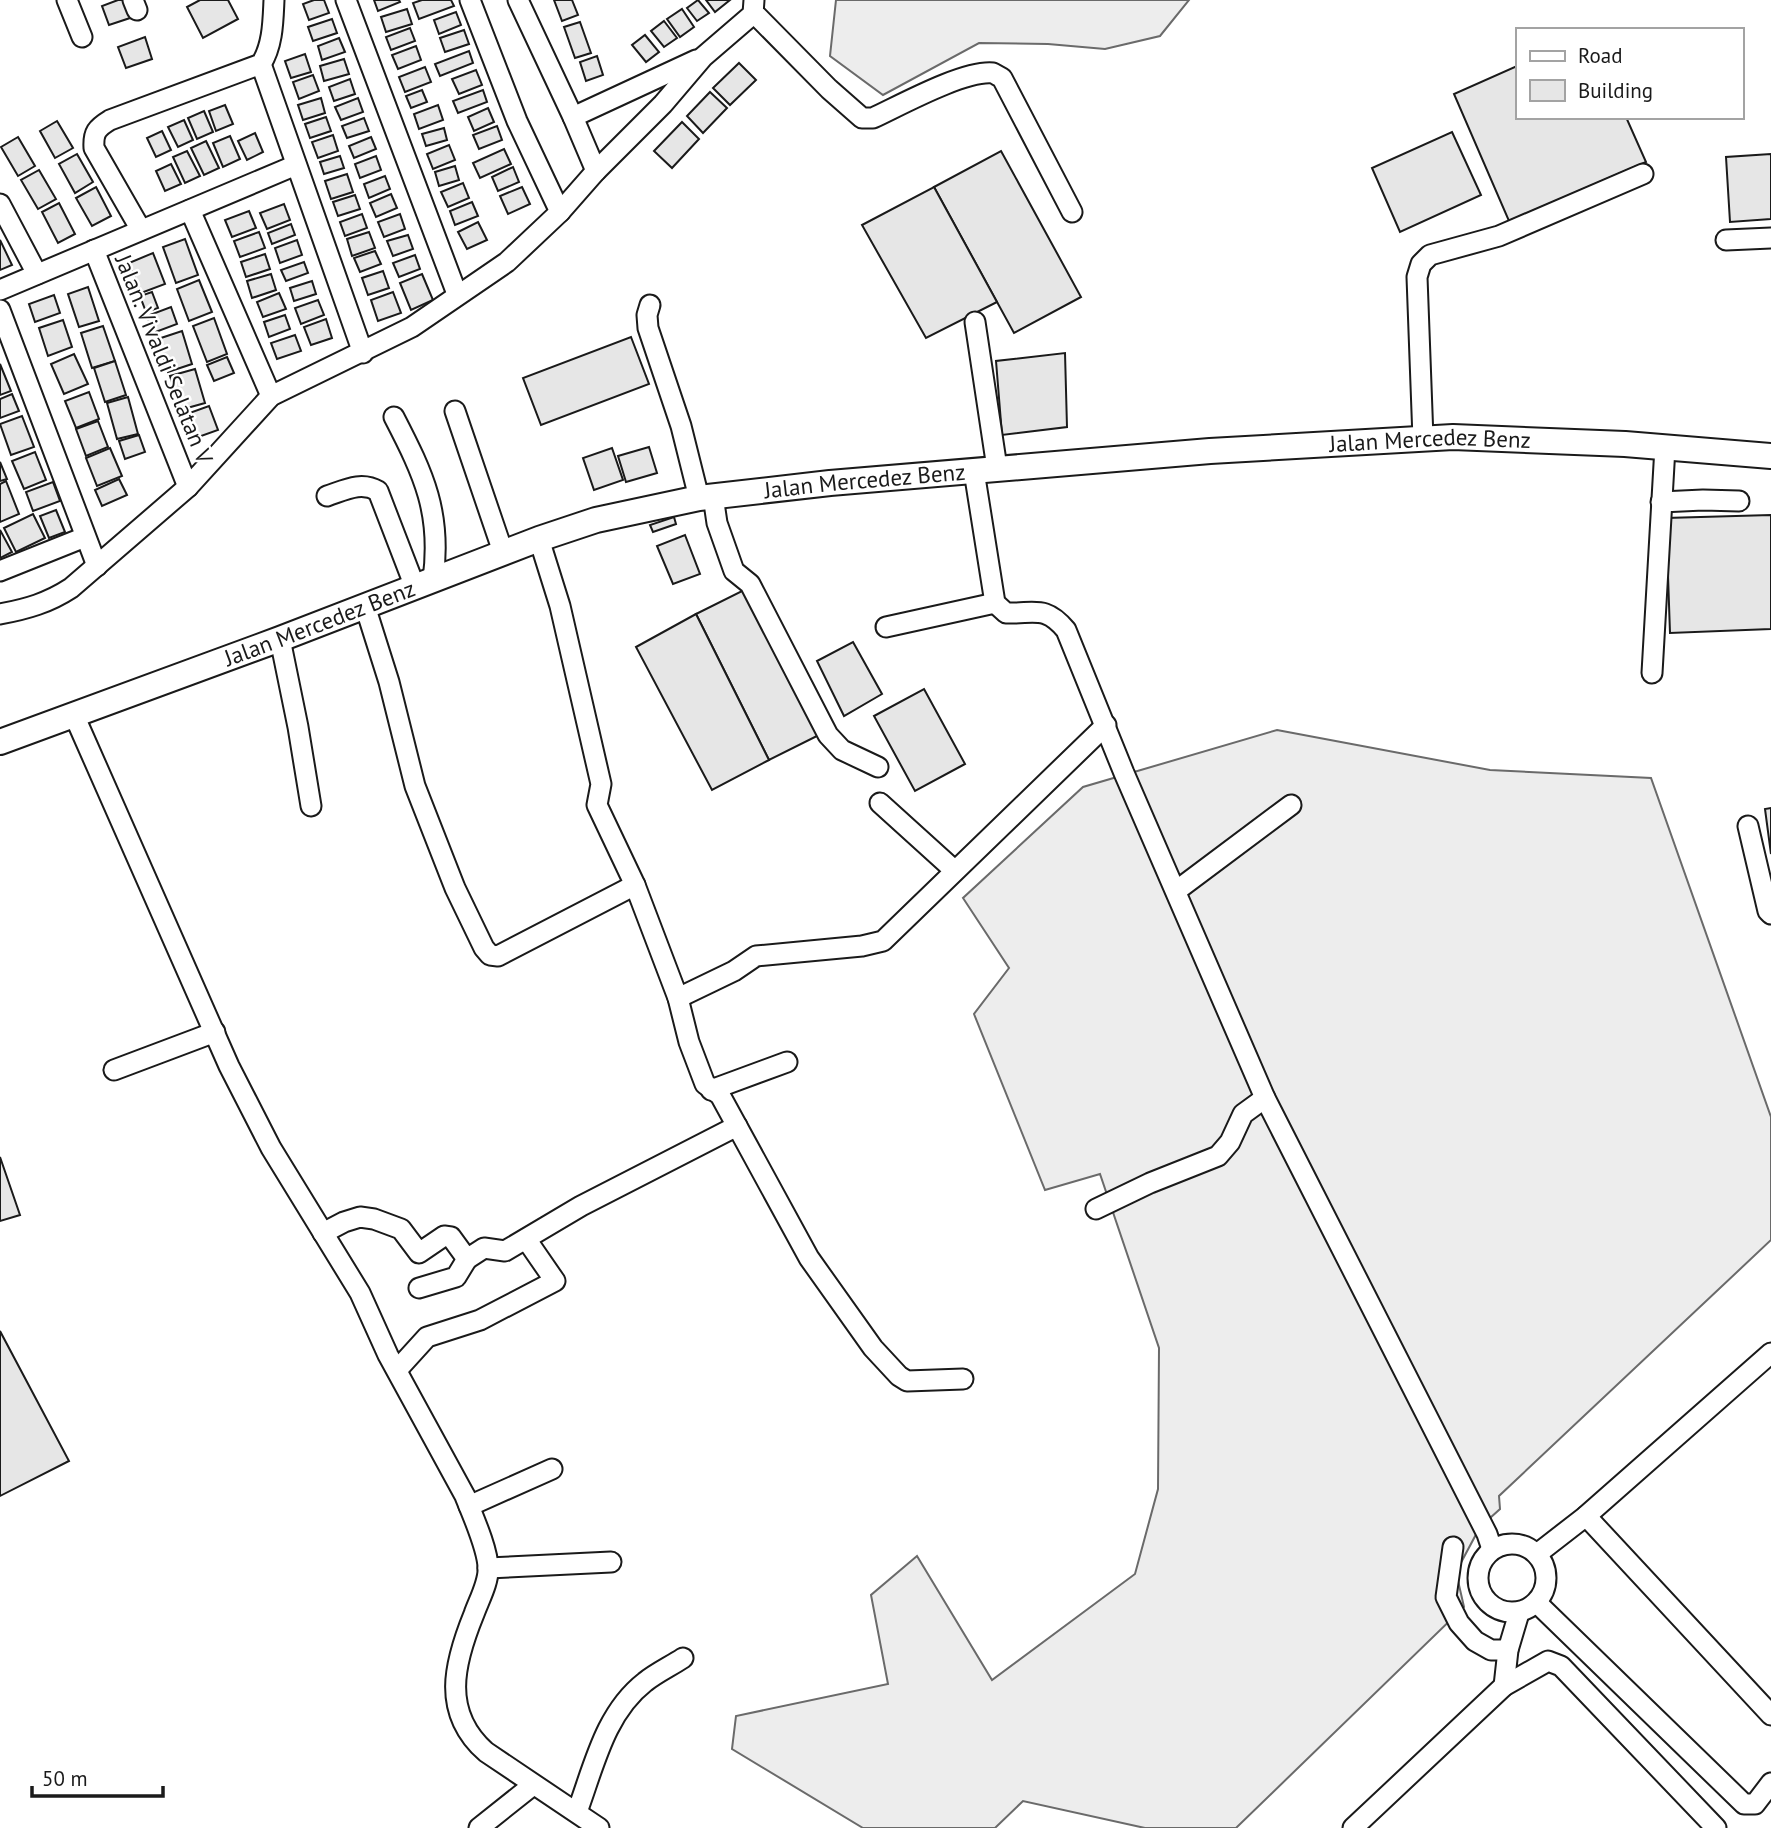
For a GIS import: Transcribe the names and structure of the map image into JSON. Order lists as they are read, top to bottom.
{
  "streets": {
    "main road": ["Jalan Mercedez Benz"],
    "street": ["Jalan. Vivaldi Selatan V"]
  },
  "legend": ["Road", "Building"],
  "scale_bar": "50 m"
}
